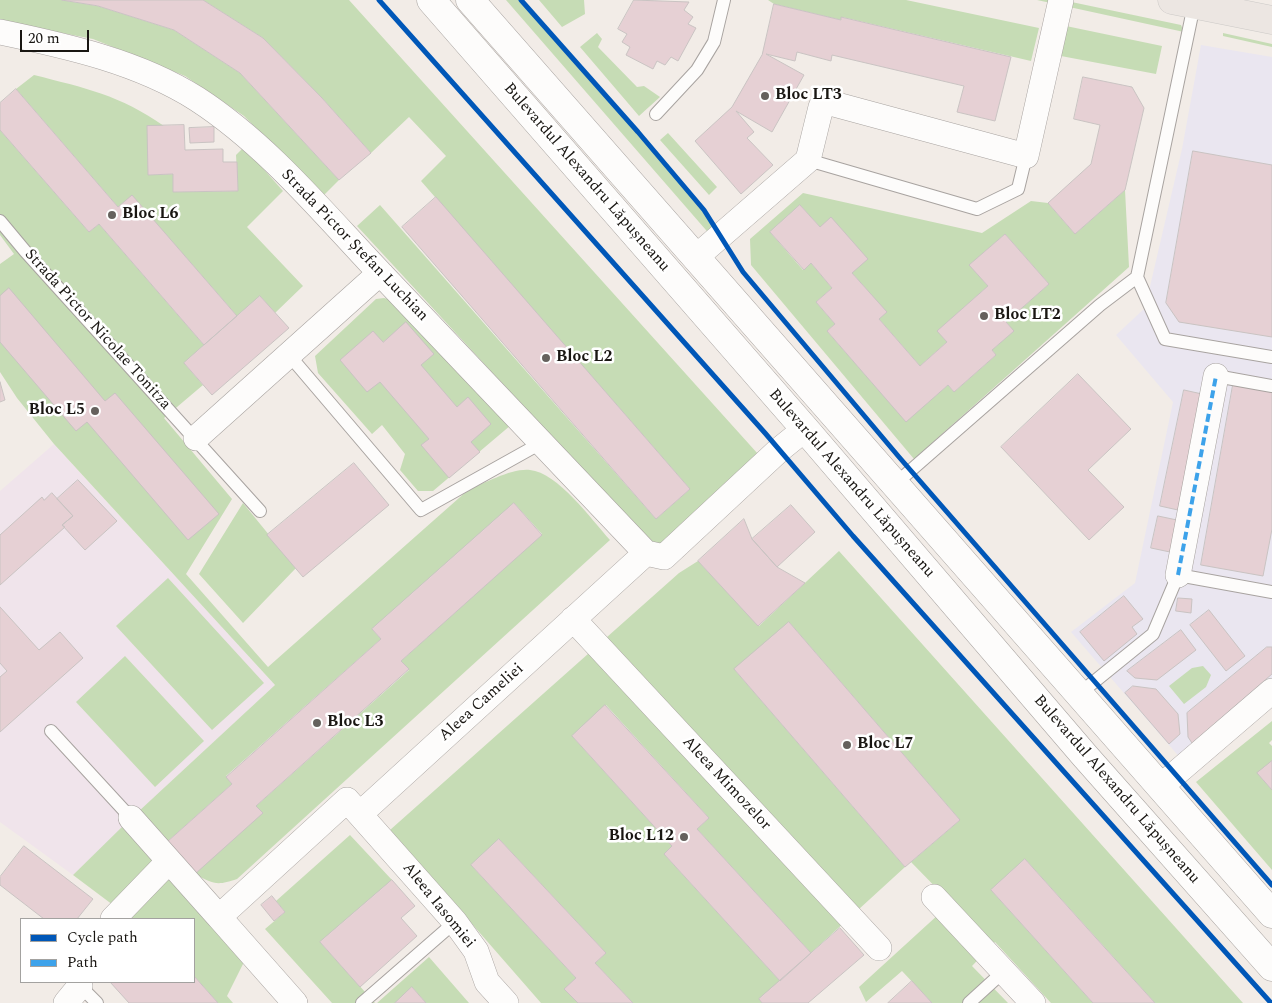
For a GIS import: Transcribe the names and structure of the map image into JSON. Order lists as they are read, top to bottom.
{
  "streets": {
    "main road": ["Bulevardul Alexandru Lăpușneanu"],
    "street": [
      "Strada Pictor Ștefan Luchian",
      "Aleea Cameliei",
      "Aleea Mimozelor",
      "Aleea Iasomiei"
    ],
    "lane": ["Strada Pictor Nicolae Tonitza"]
  },
  "crossings": [
    ["Strada Pictor Ștefan Luchian", "Aleea Cameliei"],
    ["Aleea Cameliei", "Aleea Mimozelor"],
    ["Aleea Cameliei", "Aleea Iasomiei"]
  ],
  "places": [
    "Bloc LT3",
    "Bloc L6",
    "Bloc LT2",
    "Bloc L2",
    "Bloc L5",
    "Bloc L3",
    "Bloc L7",
    "Bloc L12"
  ],
  "legend": ["Cycle path", "Path"],
  "scale_bar": "20 m"
}
